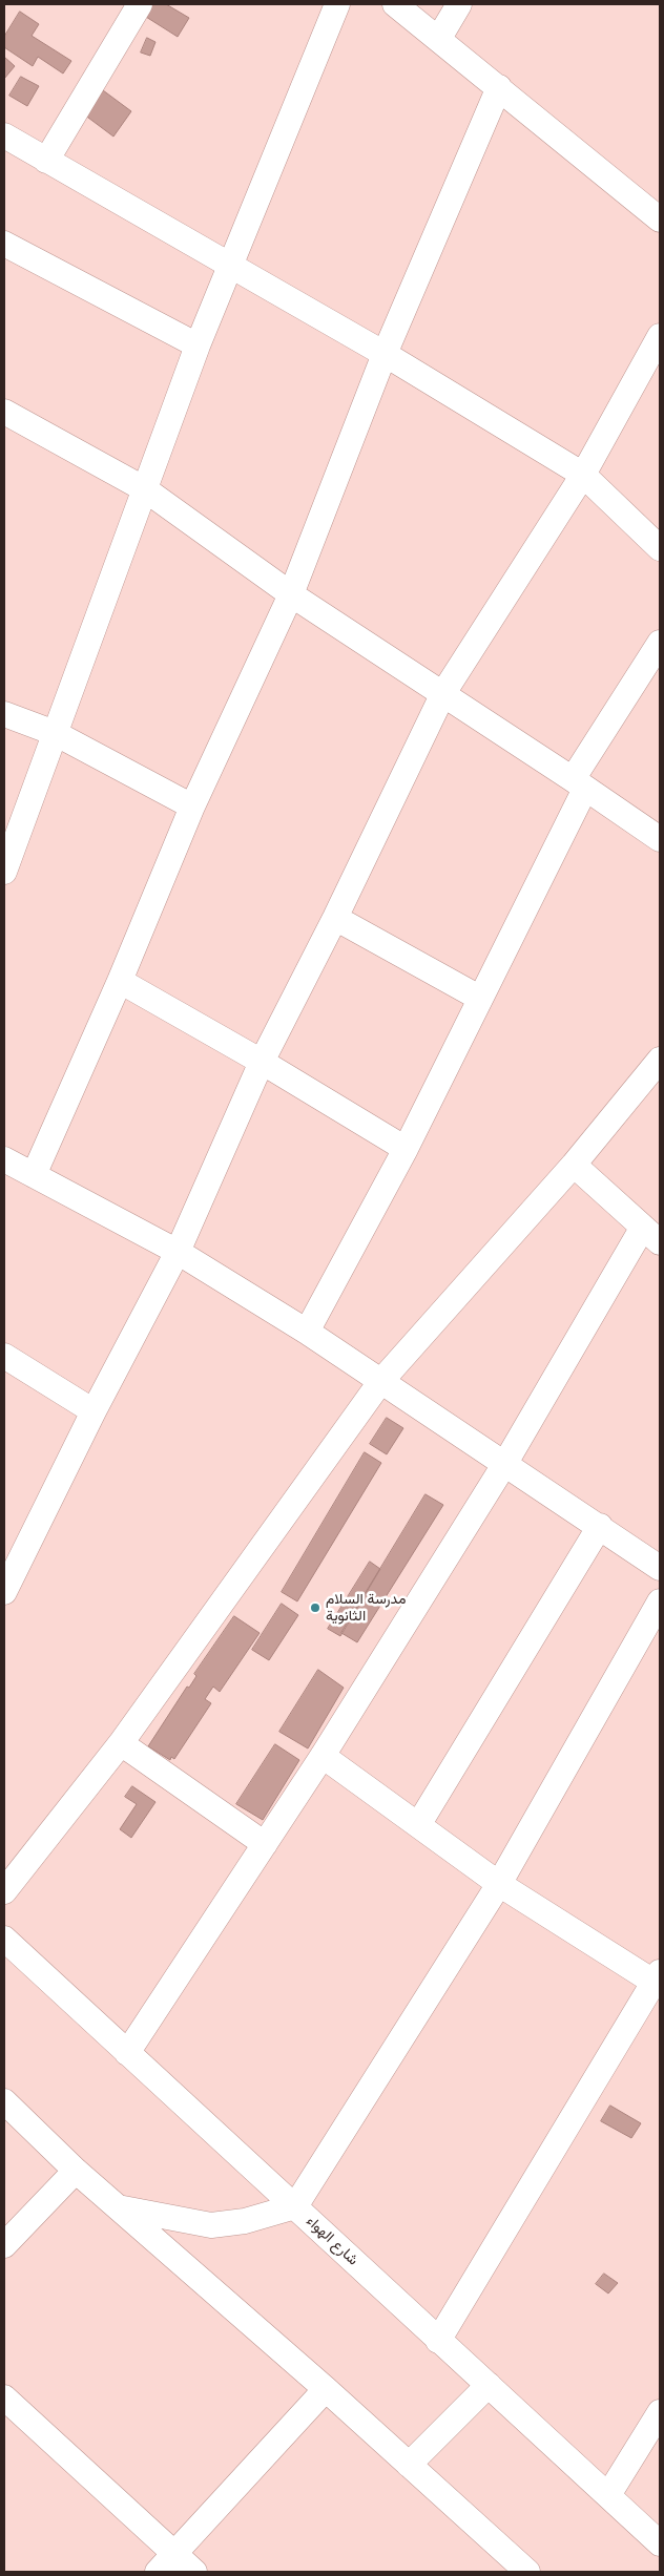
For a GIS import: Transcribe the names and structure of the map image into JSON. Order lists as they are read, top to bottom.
{
  "streets": {
    "street": ["شارع الهواء"]
  },
  "places": ["مدرسة السلام الثانوية"]
}
